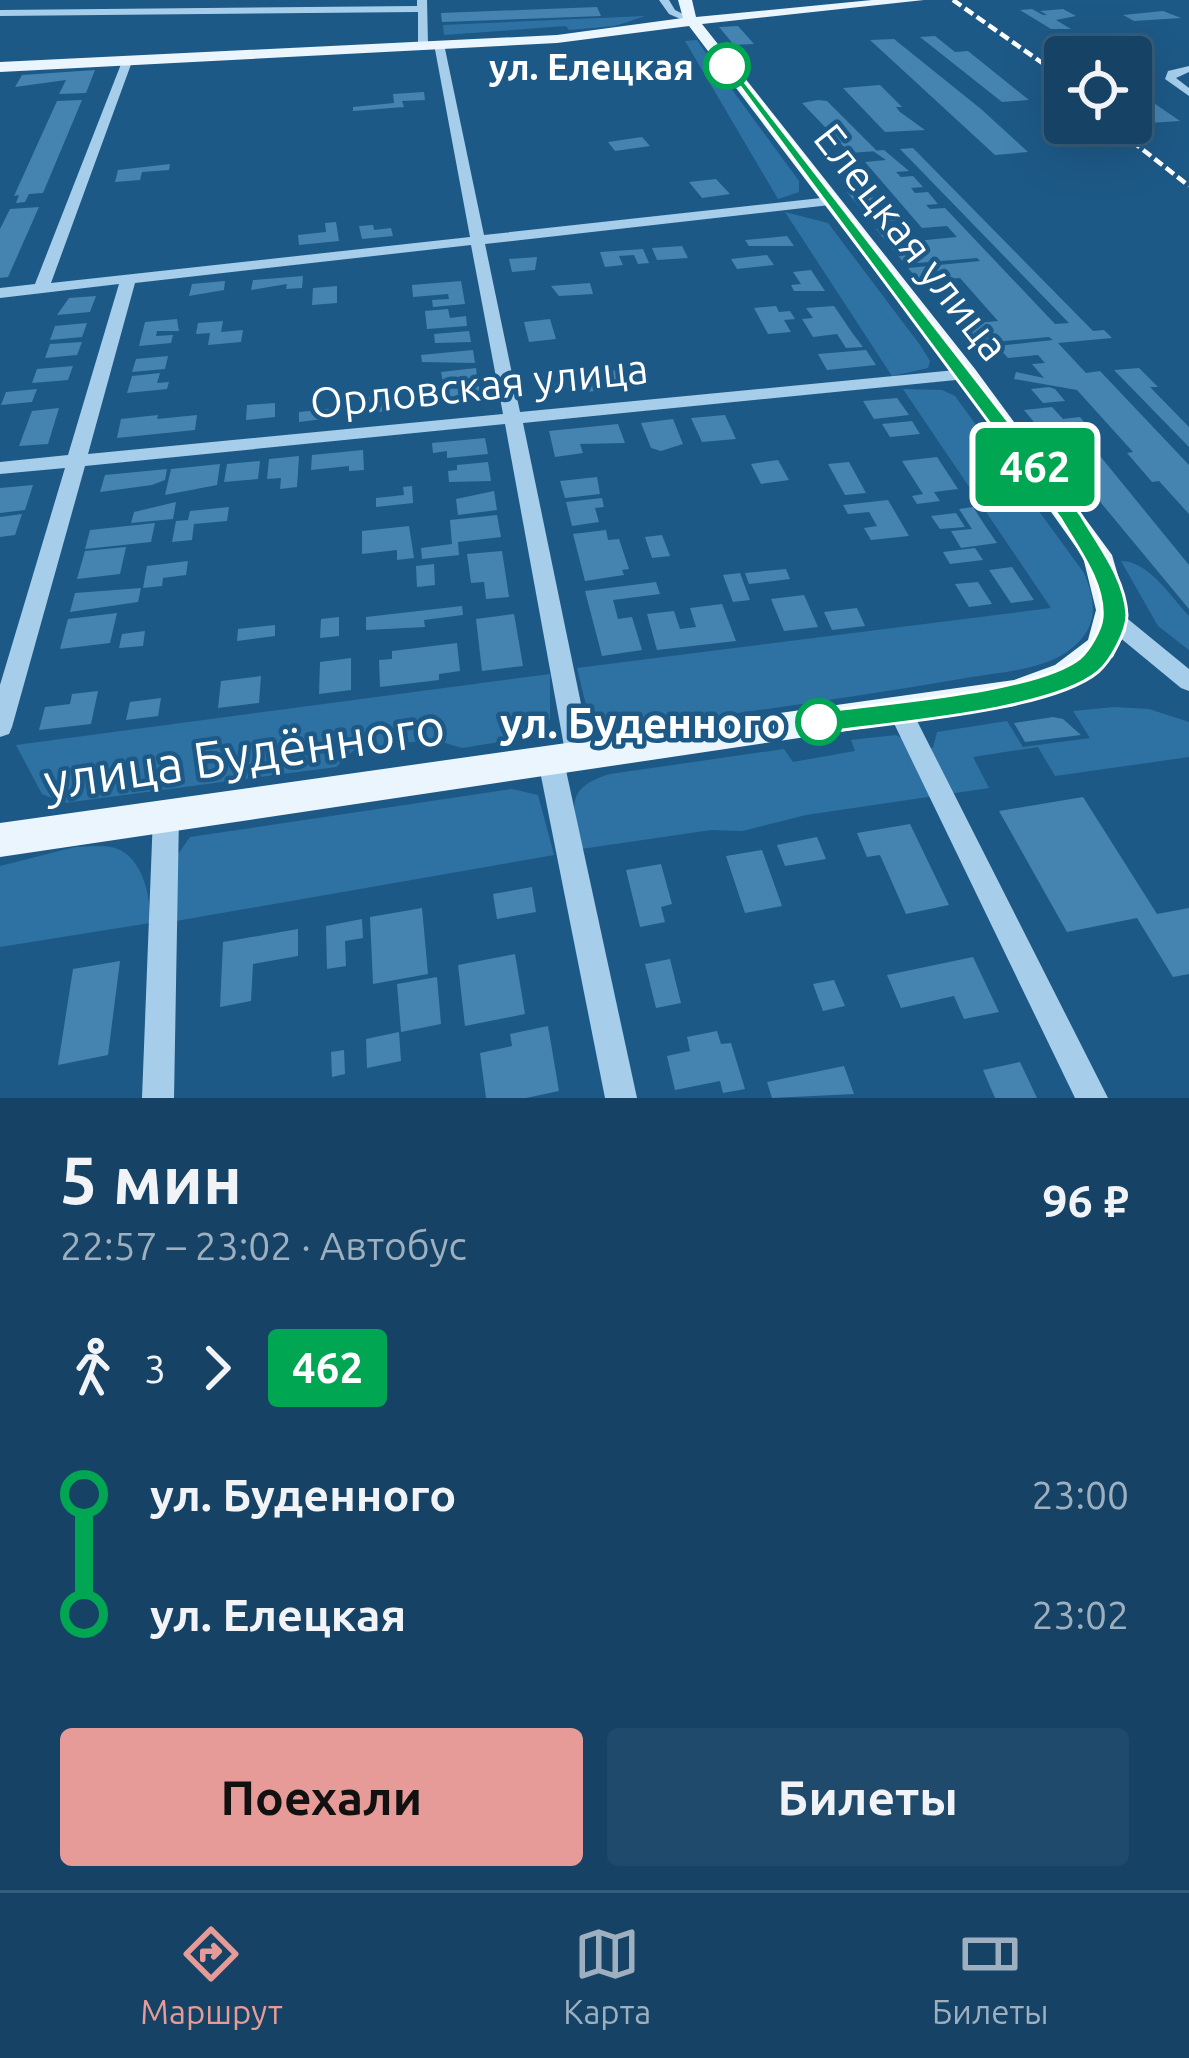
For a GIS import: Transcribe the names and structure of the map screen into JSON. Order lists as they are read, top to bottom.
{
  "streets": {
    "main road": ["Елецкая улица", "улица Будённого"],
    "street": ["Орловская улица"]
  },
  "crossings": [
    ["Елецкая улица", "Орловская улица"],
    ["Елецкая улица", "улица Будённого"]
  ],
  "places": ["ул. Елецкая", "ул. Буденного"],
  "lines": ["bus line 462"],
  "page": {
    "on_map": "462",
    "heading": ["5 мин", "22:57 – 23:02 · Автобус", "96 ₽"],
    "legs": ["3", "462"],
    "list": [
      {
        "name": "ул. Буденного",
        "value": "23:00"
      },
      {
        "name": "ул. Елецкая",
        "value": "23:02"
      }
    ],
    "buttons": ["Поехали", "Билеты"],
    "tabs": ["Маршрут", "Карта", "Билеты"]
  }
}
